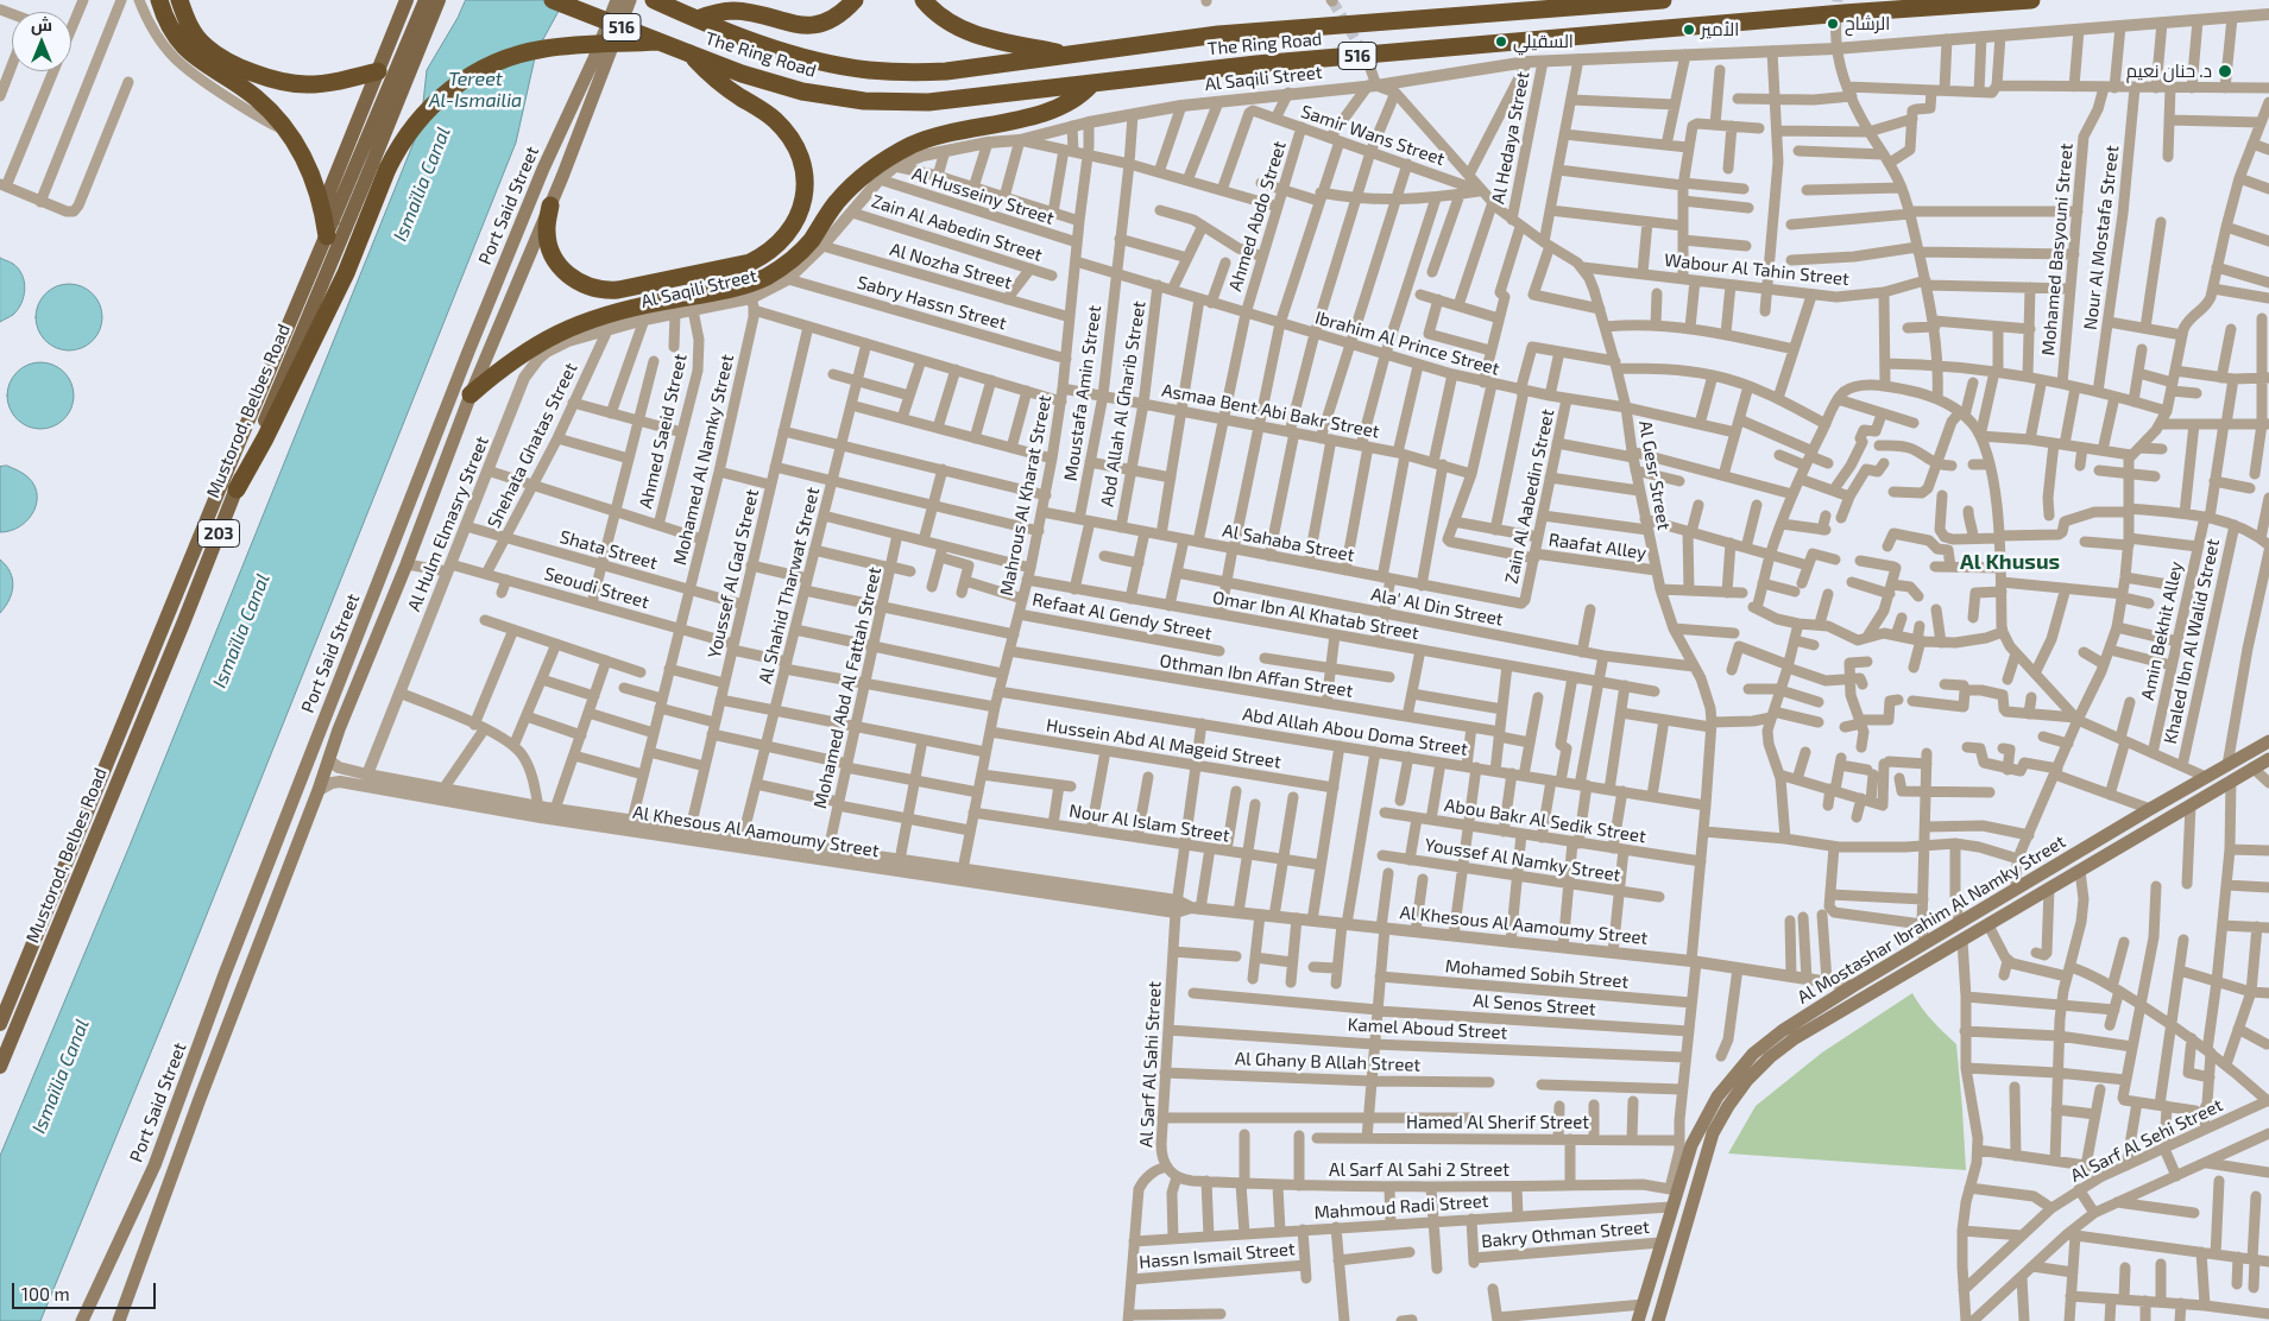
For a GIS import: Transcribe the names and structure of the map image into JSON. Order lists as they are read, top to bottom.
{
  "streets": {
    "highway": ["516", "The Ring Road"],
    "main road": [
      "Port Said Street",
      "Mustorod, Belbes Road",
      "203",
      "Al Mostashar Ibrahim Al Namky Street"
    ],
    "street": [
      "Al Saqili Street",
      "Samir Wans Street",
      "Al Hedaya Street",
      "Al Husseiny Street",
      "Ahmed Abdo Street",
      "Zain Al Aabedin Street",
      "Nour Al Mostafa Street",
      "Mohamed Basyouni Street",
      "Al Nozha Street",
      "Wabour Al Tahin Street",
      "Sabry Hassn Street",
      "Ibrahim Al Prince Street",
      "Moustafa Amin Street",
      "Abd Allah Al Gharib Street",
      "Asmaa Bent Abi Bakr Street",
      "Ahmed Saeid Street",
      "Shehata Ghatas Street",
      "Mohamed Al Namky Street",
      "Al Gesr Street",
      "Mahrous Al Kharat Street",
      "Al Hulm Elmasry Street",
      "Al Sahaba Street",
      "Raafat Alley",
      "Shata Street",
      "Youssef Al Gad Street",
      "Al Shahid Tharwat Street",
      "Seoudi Street",
      "Ala' Al Din Street",
      "Omar Ibn Al Khatab Street",
      "Refaat Al Gendy Street",
      "Amin Bekhit Alley",
      "Khaled Ibn Al Walid Street",
      "Othman Ibn Affan Street",
      "Mohamed Abd Al Fattah Street",
      "Abd Allah Abou Doma Street",
      "Hussein Abd Al Mageid Street",
      "Abou Bakr Al Sedik Street",
      "Nour Al Islam Street",
      "Al Khesous Al Aamoumy Street",
      "Youssef Al Namky Street",
      "Mohamed Sobih Street",
      "Al Senos Street",
      "Kamel Aboud Street",
      "Al Ghany B Allah Street",
      "Al Sarf Al Sahi Street",
      "Hamed Al Sherif Street",
      "Al Sarf Al Sehi Street",
      "Al Sarf Al Sahi 2 Street",
      "Mahmoud Radi Street",
      "Bakry Othman Street",
      "Hassn Ismail Street"
    ]
  },
  "crossings": [
    ["Al Saqili Street", "Al Hedaya Street"],
    ["Al Saqili Street", "Al Husseiny Street"],
    ["Al Saqili Street", "Zain Al Aabedin Street"],
    ["Al Saqili Street", "Mohamed Basyouni Street"],
    ["Al Saqili Street", "Al Nozha Street"],
    ["Al Saqili Street", "Sabry Hassn Street"],
    ["Al Saqili Street", "Moustafa Amin Street"],
    ["Al Saqili Street", "Ahmed Saeid Street"],
    ["Al Saqili Street", "Shehata Ghatas Street"],
    ["Al Saqili Street", "Mohamed Al Namky Street"],
    ["Al Saqili Street", "Mahrous Al Kharat Street"],
    ["Al Saqili Street", "Al Hulm Elmasry Street"],
    ["Samir Wans Street", "Ahmed Abdo Street"],
    ["Al Husseiny Street", "Mahrous Al Kharat Street"],
    ["Port Said Street", "Seoudi Street"],
    ["Port Said Street", "Al Khesous Al Aamoumy Street"],
    ["Ahmed Abdo Street", "Ibrahim Al Prince Street"],
    ["Ahmed Abdo Street", "Asmaa Bent Abi Bakr Street"],
    ["Ahmed Abdo Street", "Al Sahaba Street"],
    ["Zain Al Aabedin Street", "Ibrahim Al Prince Street"],
    ["Zain Al Aabedin Street", "Al Sahaba Street"],
    ["Zain Al Aabedin Street", "Raafat Alley"],
    ["Mohamed Basyouni Street", "Wabour Al Tahin Street"],
    ["Al Nozha Street", "Mahrous Al Kharat Street"],
    ["Wabour Al Tahin Street", "Al Gesr Street"],
    ["Sabry Hassn Street", "Mahrous Al Kharat Street"],
    ["Ibrahim Al Prince Street", "Moustafa Amin Street"],
    ["Ibrahim Al Prince Street", "Abd Allah Al Gharib Street"],
    ["Ibrahim Al Prince Street", "Al Gesr Street"],
    ["Ibrahim Al Prince Street", "Mahrous Al Kharat Street"],
    ["Moustafa Amin Street", "Asmaa Bent Abi Bakr Street"],
    ["Moustafa Amin Street", "Al Sahaba Street"],
    ["Moustafa Amin Street", "Omar Ibn Al Khatab Street"],
    ["Abd Allah Al Gharib Street", "Asmaa Bent Abi Bakr Street"],
    ["Abd Allah Al Gharib Street", "Al Sahaba Street"],
    ["Asmaa Bent Abi Bakr Street", "Mahrous Al Kharat Street"],
    ["Shehata Ghatas Street", "Al Hulm Elmasry Street"],
    ["Shehata Ghatas Street", "Shata Street"],
    ["Shehata Ghatas Street", "Seoudi Street"],
    ["Mohamed Al Namky Street", "Shata Street"],
    ["Mohamed Al Namky Street", "Seoudi Street"],
    ["Mohamed Al Namky Street", "Al Khesous Al Aamoumy Street"],
    ["Al Gesr Street", "Raafat Alley"],
    ["Al Gesr Street", "Ala' Al Din Street"],
    ["Al Gesr Street", "Abd Allah Abou Doma Street"],
    ["Al Gesr Street", "Abou Bakr Al Sedik Street"],
    ["Al Gesr Street", "Al Khesous Al Aamoumy Street"],
    ["Mahrous Al Kharat Street", "Al Sahaba Street"],
    ["Mahrous Al Kharat Street", "Seoudi Street"],
    ["Mahrous Al Kharat Street", "Omar Ibn Al Khatab Street"],
    ["Mahrous Al Kharat Street", "Refaat Al Gendy Street"],
    ["Mahrous Al Kharat Street", "Othman Ibn Affan Street"],
    ["Mahrous Al Kharat Street", "Abd Allah Abou Doma Street"],
    ["Mahrous Al Kharat Street", "Hussein Abd Al Mageid Street"],
    ["Mahrous Al Kharat Street", "Nour Al Islam Street"],
    ["Mahrous Al Kharat Street", "Al Khesous Al Aamoumy Street"],
    ["Al Hulm Elmasry Street", "Shata Street"],
    ["Al Hulm Elmasry Street", "Seoudi Street"],
    ["Al Hulm Elmasry Street", "Al Khesous Al Aamoumy Street"],
    ["Shata Street", "Youssef Al Gad Street"],
    ["Youssef Al Gad Street", "Seoudi Street"],
    ["Youssef Al Gad Street", "Al Khesous Al Aamoumy Street"],
    ["Al Shahid Tharwat Street", "Seoudi Street"],
    ["Al Shahid Tharwat Street", "Al Khesous Al Aamoumy Street"],
    ["Seoudi Street", "Mohamed Abd Al Fattah Street"],
    ["Mohamed Abd Al Fattah Street", "Al Khesous Al Aamoumy Street"],
    ["Abd Allah Abou Doma Street", "Al Sarf Al Sahi Street"],
    ["Hussein Abd Al Mageid Street", "Al Sarf Al Sahi Street"],
    ["Nour Al Islam Street", "Al Sarf Al Sahi Street"],
    ["Al Khesous Al Aamoumy Street", "Al Mostashar Ibrahim Al Namky Street"],
    ["Al Khesous Al Aamoumy Street", "Al Sarf Al Sahi Street"],
    ["Al Mostashar Ibrahim Al Namky Street", "Al Sarf Al Sahi 2 Street"],
    ["Al Mostashar Ibrahim Al Namky Street", "Mahmoud Radi Street"],
    ["Al Mostashar Ibrahim Al Namky Street", "Bakry Othman Street"],
    ["Kamel Aboud Street", "Al Sarf Al Sahi Street"],
    ["Al Ghany B Allah Street", "Al Sarf Al Sahi Street"],
    ["Al Sarf Al Sahi Street", "Mahmoud Radi Street"],
    ["Al Sarf Al Sahi Street", "Hassn Ismail Street"],
    ["Mahmoud Radi Street", "Bakry Othman Street"]
  ],
  "districts": ["Al Khusus"],
  "water": ["Tereet Al-Ismailia", "Ismaïlia Canal"],
  "places": [
    "الرشاح",
    "الأمير",
    "السقيلي",
    "د. حنان نعيم"
  ],
  "scale_bar": "100 m",
  "north": "top"
}
